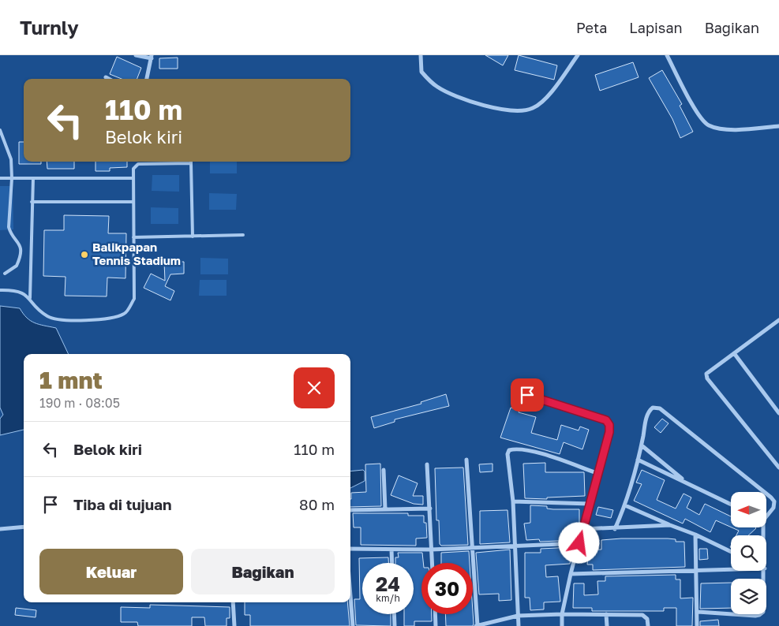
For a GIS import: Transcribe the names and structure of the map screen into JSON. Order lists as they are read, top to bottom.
{
  "places": ["Balikpapan Tennis Stadium"],
  "north": "left",
  "page": {
    "header": "Turnly",
    "nav": ["Peta", "Lapisan", "Bagikan"],
    "turn": ["110 m", "Belok kiri"],
    "heading": ["1 mnt", "190 m · 08:05"],
    "list": [
      {
        "name": "Belok kiri",
        "value": "110 m"
      },
      {
        "name": "Tiba di tujuan",
        "value": "80 m"
      }
    ],
    "buttons": ["Keluar", "Bagikan"],
    "speed": "24 km/h",
    "limit": "30"
  }
}
